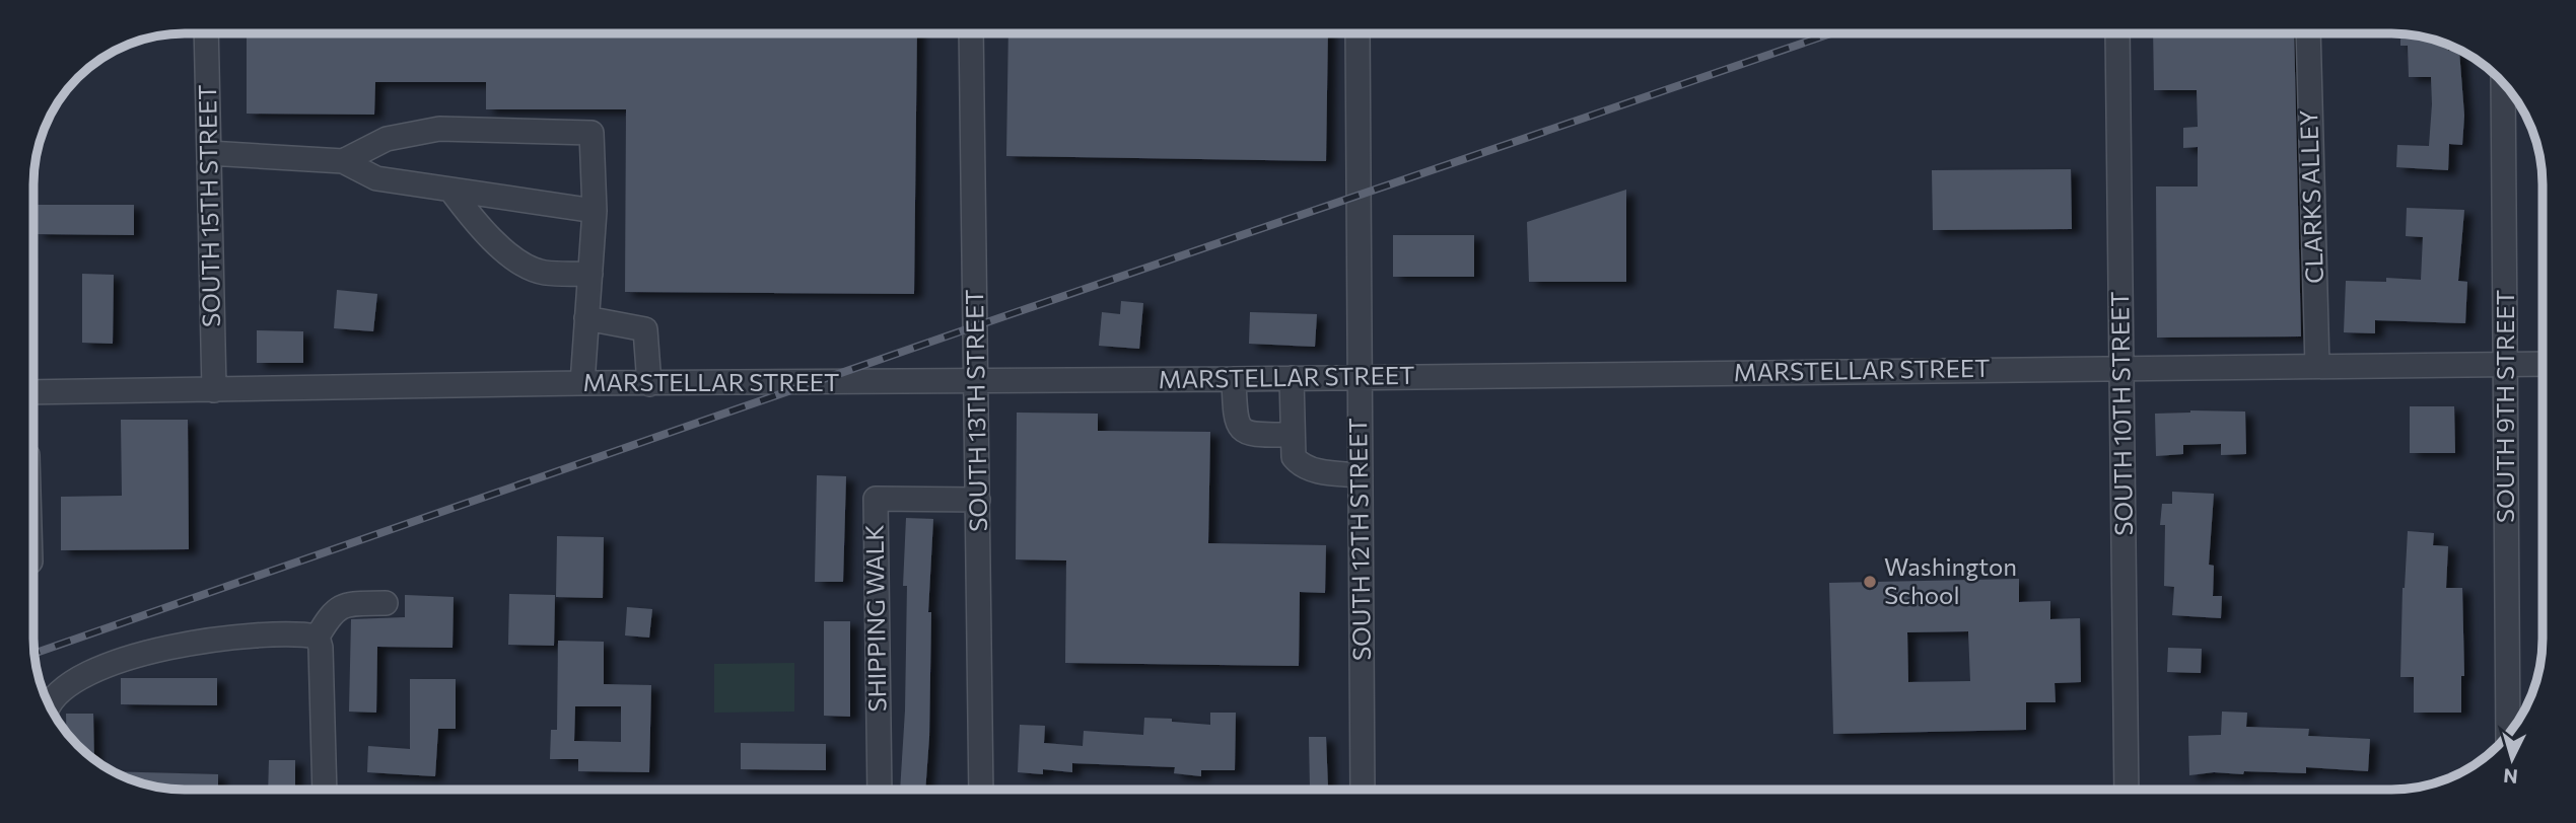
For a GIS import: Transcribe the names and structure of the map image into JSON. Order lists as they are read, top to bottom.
{
  "streets": {
    "street": [
      "CLARKS ALLEY",
      "SOUTH 15TH STREET",
      "MARSTELLAR STREET",
      "SOUTH 9TH STREET",
      "SOUTH 13TH STREET",
      "SOUTH 10TH STREET",
      "SOUTH 12TH STREET",
      "SHIPPING WALK"
    ]
  },
  "crossings": [
    ["CLARKS ALLEY", "MARSTELLAR STREET"],
    ["SOUTH 15TH STREET", "MARSTELLAR STREET"],
    ["MARSTELLAR STREET", "SOUTH 9TH STREET"],
    ["MARSTELLAR STREET", "SOUTH 13TH STREET"],
    ["MARSTELLAR STREET", "SOUTH 10TH STREET"],
    ["MARSTELLAR STREET", "SOUTH 12TH STREET"],
    ["SOUTH 13TH STREET", "SHIPPING WALK"]
  ],
  "places": ["Washington School"],
  "north": "bottom"
}
